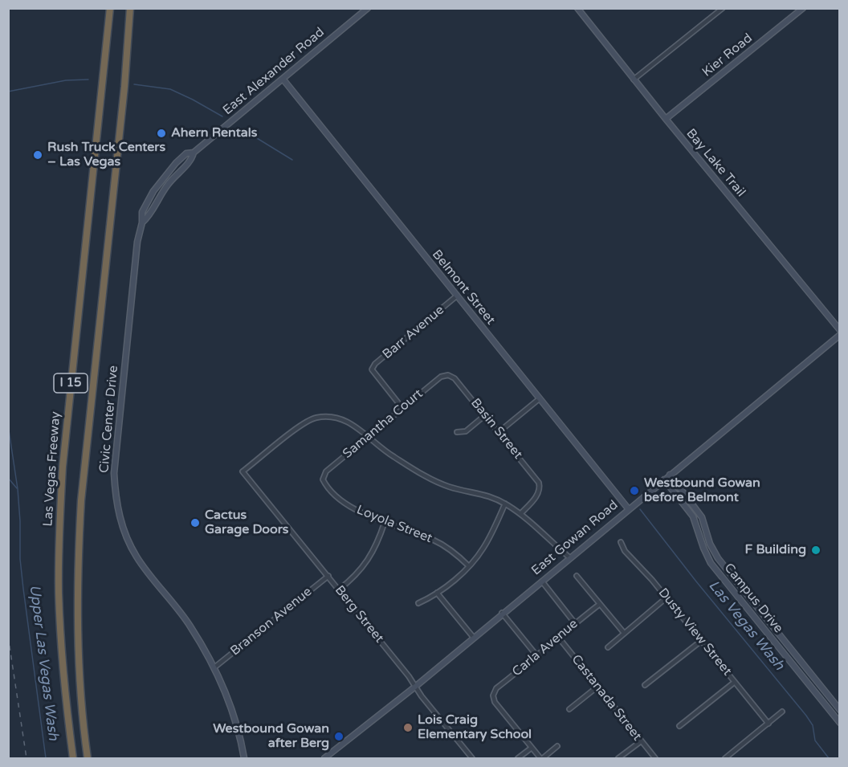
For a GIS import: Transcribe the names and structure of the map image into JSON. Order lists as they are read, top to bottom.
{
  "streets": {
    "highway": ["I 15", "Las Vegas Freeway"],
    "street": [
      "Kier Road",
      "East Alexander Road",
      "Bay Lake Trail",
      "Belmont Street",
      "Barr Avenue",
      "Civic Center Drive",
      "Samantha Court",
      "Basin Street",
      "Loyola Street",
      "East Gowan Road",
      "Campus Drive",
      "Berg Street",
      "Branson Avenue",
      "Dusty View Street",
      "Carla Avenue",
      "Castanada Street"
    ]
  },
  "crossings": [
    ["Kier Road", "Bay Lake Trail"],
    ["East Alexander Road", "Belmont Street"],
    ["East Alexander Road", "Civic Center Drive"],
    ["Belmont Street", "Barr Avenue"],
    ["Belmont Street", "East Gowan Road"],
    ["Barr Avenue", "Samantha Court"],
    ["Civic Center Drive", "Branson Avenue"],
    ["Samantha Court", "Basin Street"],
    ["Samantha Court", "Loyola Street"],
    ["Samantha Court", "Berg Street"],
    ["East Gowan Road", "Campus Drive"],
    ["East Gowan Road", "Berg Street"],
    ["Berg Street", "Branson Avenue"],
    ["Carla Avenue", "Castanada Street"]
  ],
  "water": ["Las Vegas Wash", "Upper Las Vegas Wash"],
  "places": [
    "Ahern Rentals",
    "Rush Truck Centers – Las Vegas",
    "Westbound Gowan before Belmont",
    "Cactus Garage Doors",
    "F Building",
    "Lois Craig Elementary School",
    "Westbound Gowan after Berg"
  ]
}
